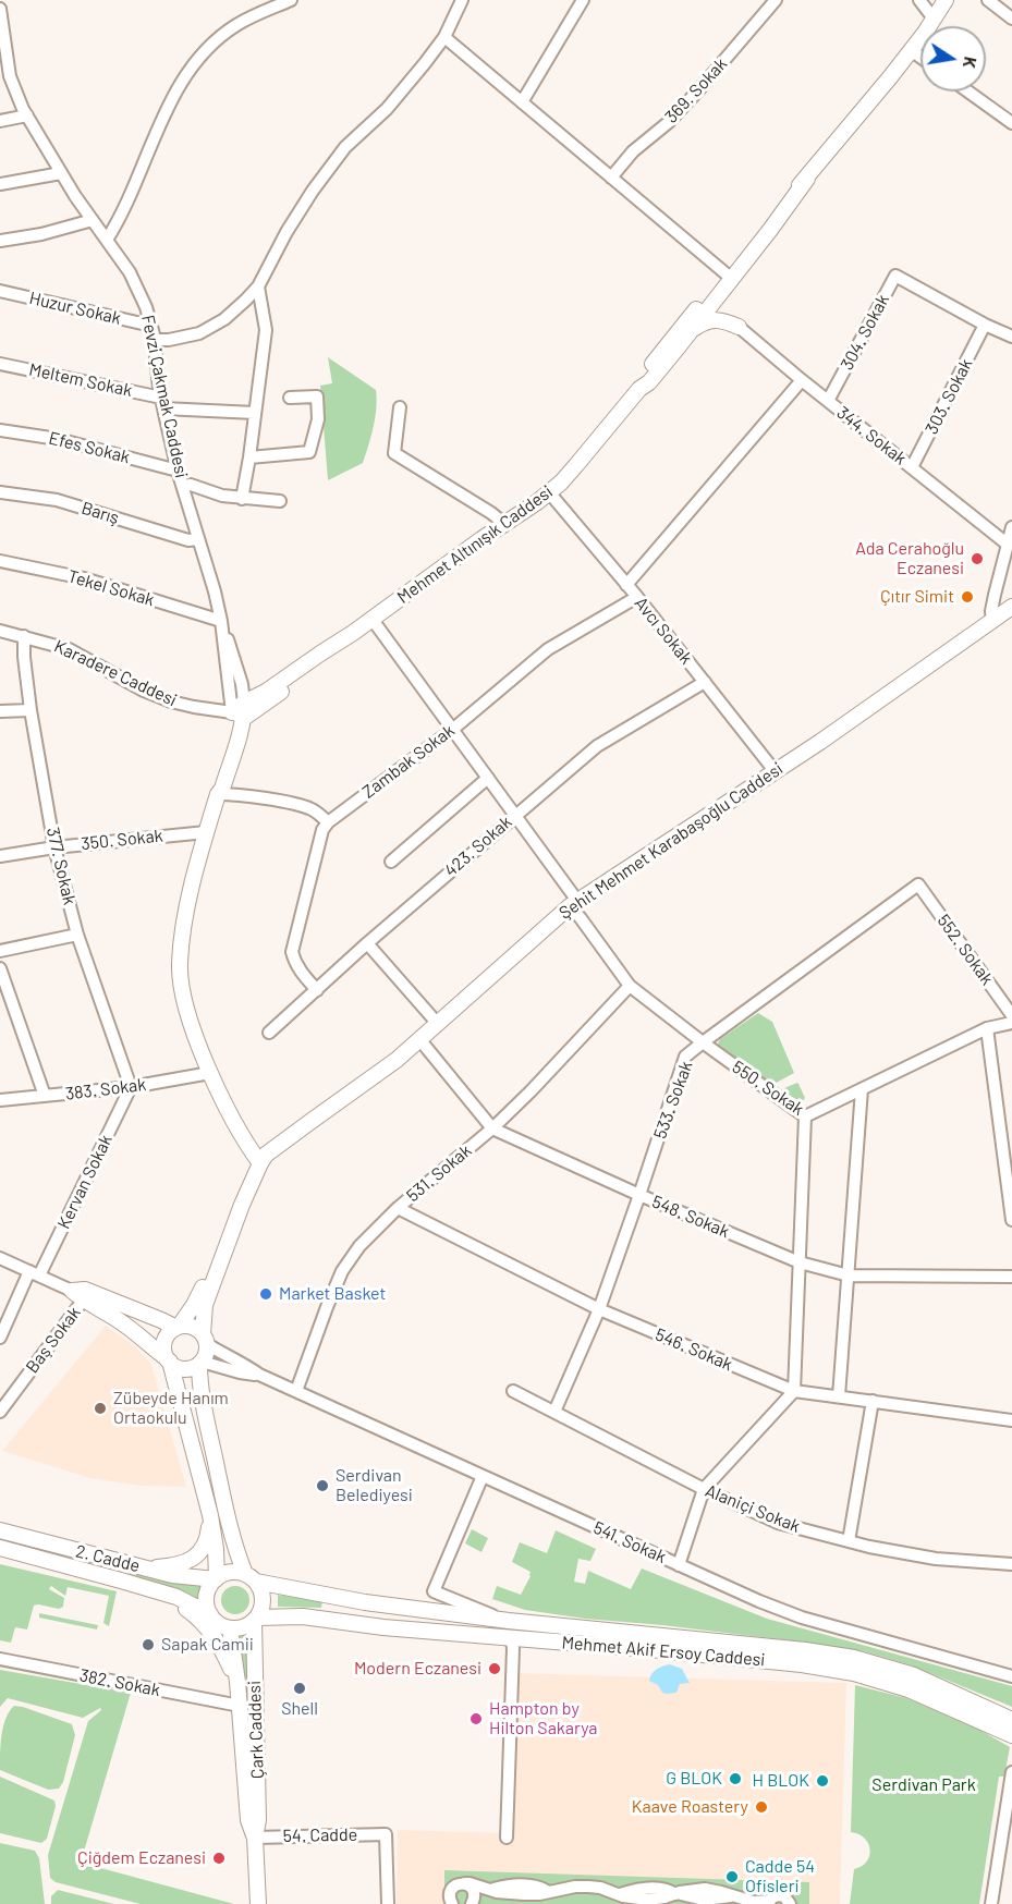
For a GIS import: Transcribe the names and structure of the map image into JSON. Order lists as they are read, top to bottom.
{
  "streets": {
    "main road": [
      "Fevzi Çakmak Caddesi",
      "Mehmet Altınışık Caddesi",
      "Şehit Mehmet Karabaşoğlu Caddesi",
      "2. Cadde",
      "Mehmet Akif Ersoy Caddesi",
      "Çark Caddesi"
    ],
    "street": [
      "369. Sokak",
      "Huzur Sokak",
      "304. Sokak",
      "Meltem Sokak",
      "303. Sokak",
      "344. Sokak",
      "Efes Sokak",
      "Barış",
      "Tekel Sokak",
      "Avcı Sokak",
      "Karadere Caddesi",
      "Zambak Sokak",
      "350. Sokak",
      "423. Sokak",
      "377. Sokak",
      "552. Sokak",
      "550. Sokak",
      "383. Sokak",
      "533. Sokak",
      "531. Sokak",
      "Kervan Sokak",
      "548. Sokak",
      "Baş Sokak",
      "546. Sokak",
      "Alaniçi Sokak",
      "541. Sokak",
      "382. Sokak",
      "54. Cadde"
    ]
  },
  "crossings": [
    ["Huzur Sokak", "Fevzi Çakmak Caddesi"],
    ["304. Sokak", "303. Sokak"],
    ["304. Sokak", "344. Sokak"],
    ["Meltem Sokak", "Fevzi Çakmak Caddesi"],
    ["Fevzi Çakmak Caddesi", "Efes Sokak"],
    ["Fevzi Çakmak Caddesi", "Barış"],
    ["Fevzi Çakmak Caddesi", "Mehmet Altınışık Caddesi"],
    ["Fevzi Çakmak Caddesi", "Tekel Sokak"],
    ["Fevzi Çakmak Caddesi", "Karadere Caddesi"],
    ["Fevzi Çakmak Caddesi", "350. Sokak"],
    ["Fevzi Çakmak Caddesi", "Şehit Mehmet Karabaşoğlu Caddesi"],
    ["Fevzi Çakmak Caddesi", "383. Sokak"],
    ["303. Sokak", "344. Sokak"],
    ["Mehmet Altınışık Caddesi", "Avcı Sokak"],
    ["Mehmet Altınışık Caddesi", "Karadere Caddesi"],
    ["Mehmet Altınışık Caddesi", "550. Sokak"],
    ["Avcı Sokak", "Zambak Sokak"],
    ["Avcı Sokak", "Şehit Mehmet Karabaşoğlu Caddesi"],
    ["Avcı Sokak", "423. Sokak"],
    ["Karadere Caddesi", "377. Sokak"],
    ["Zambak Sokak", "550. Sokak"],
    ["350. Sokak", "377. Sokak"],
    ["Şehit Mehmet Karabaşoğlu Caddesi", "550. Sokak"],
    ["Şehit Mehmet Karabaşoğlu Caddesi", "548. Sokak"],
    ["423. Sokak", "550. Sokak"],
    ["377. Sokak", "383. Sokak"],
    ["377. Sokak", "Kervan Sokak"],
    ["552. Sokak", "533. Sokak"],
    ["550. Sokak", "533. Sokak"],
    ["550. Sokak", "531. Sokak"],
    ["383. Sokak", "Kervan Sokak"],
    ["533. Sokak", "548. Sokak"],
    ["533. Sokak", "546. Sokak"],
    ["533. Sokak", "Alaniçi Sokak"],
    ["531. Sokak", "548. Sokak"],
    ["531. Sokak", "546. Sokak"],
    ["531. Sokak", "541. Sokak"],
    ["2. Cadde", "Mehmet Akif Ersoy Caddesi"],
    ["2. Cadde", "Çark Caddesi"],
    ["Mehmet Akif Ersoy Caddesi", "Çark Caddesi"],
    ["382. Sokak", "Çark Caddesi"],
    ["Çark Caddesi", "54. Cadde"]
  ],
  "parks": ["Serdivan Park"],
  "places": [
    "Ada Cerahoğlu Eczanesi",
    "Çıtır Simit",
    "Market Basket",
    "Zübeyde Hanım Ortaokulu",
    "Serdivan Belediyesi",
    "Sapak Camii",
    "Modern Eczanesi",
    "Shell",
    "Hampton by Hilton Sakarya",
    "G BLOK",
    "H BLOK",
    "Kaave Roastery",
    "Çiğdem Eczanesi",
    "Cadde 54 Ofisleri"
  ],
  "north": "right"
}
